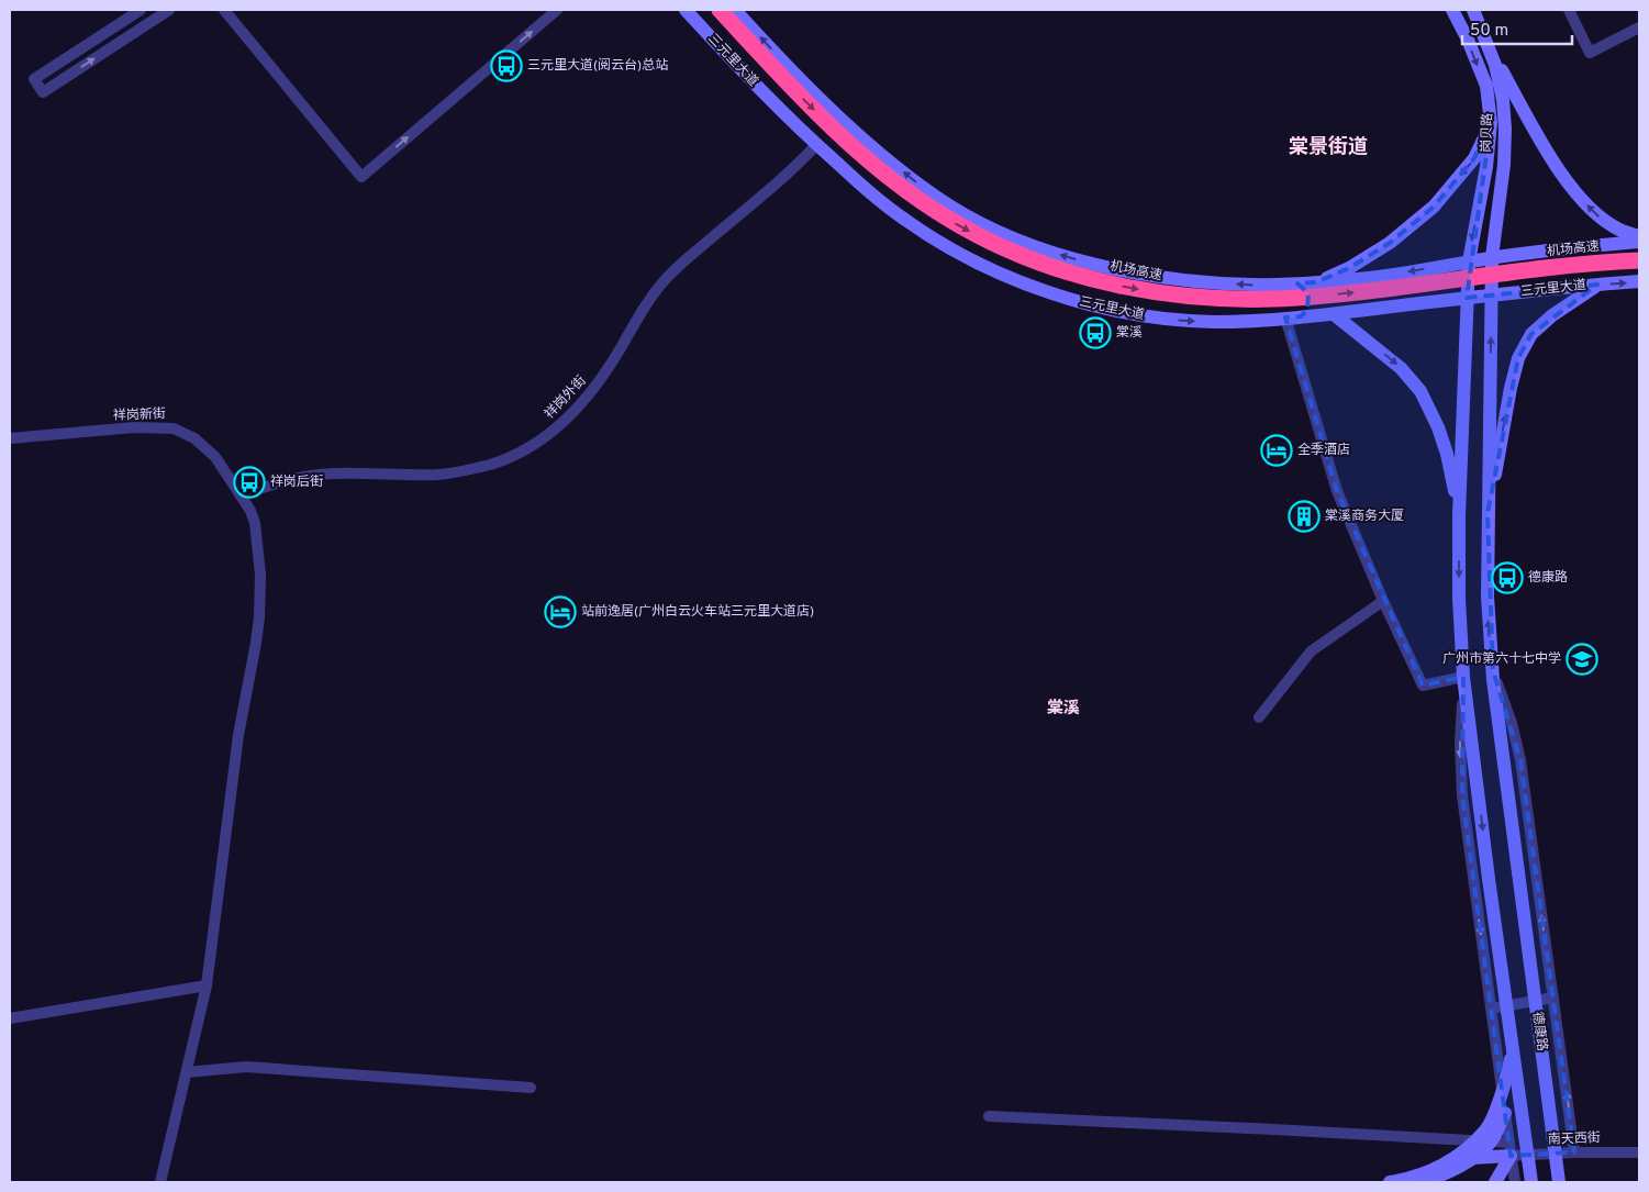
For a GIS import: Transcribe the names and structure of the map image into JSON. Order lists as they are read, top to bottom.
{
  "streets": {
    "highway": ["机场高速"],
    "main road": ["三元里大道", "岗贝路", "德康路"],
    "street": ["祥岗外街", "祥岗新街", "南天西街"]
  },
  "crossings": [
    ["三元里大道", "祥岗外街"],
    ["三元里大道", "德康路"],
    ["岗贝路", "德康路"],
    ["祥岗外街", "祥岗新街"]
  ],
  "one_way": ["机场高速"],
  "districts": ["棠景街道", "棠溪"],
  "places": {
    "bus stop": [
      "三元里大道(阅云台)总站",
      "棠溪",
      "祥岗后街",
      "德康路"
    ],
    "hotel": ["全季酒店", "站前逸居(广州白云火车站三元里大道店)"],
    "building": ["棠溪商务大厦"],
    "school or university": ["广州市第六十七中学"]
  },
  "scale_bar": "50 m"
}
